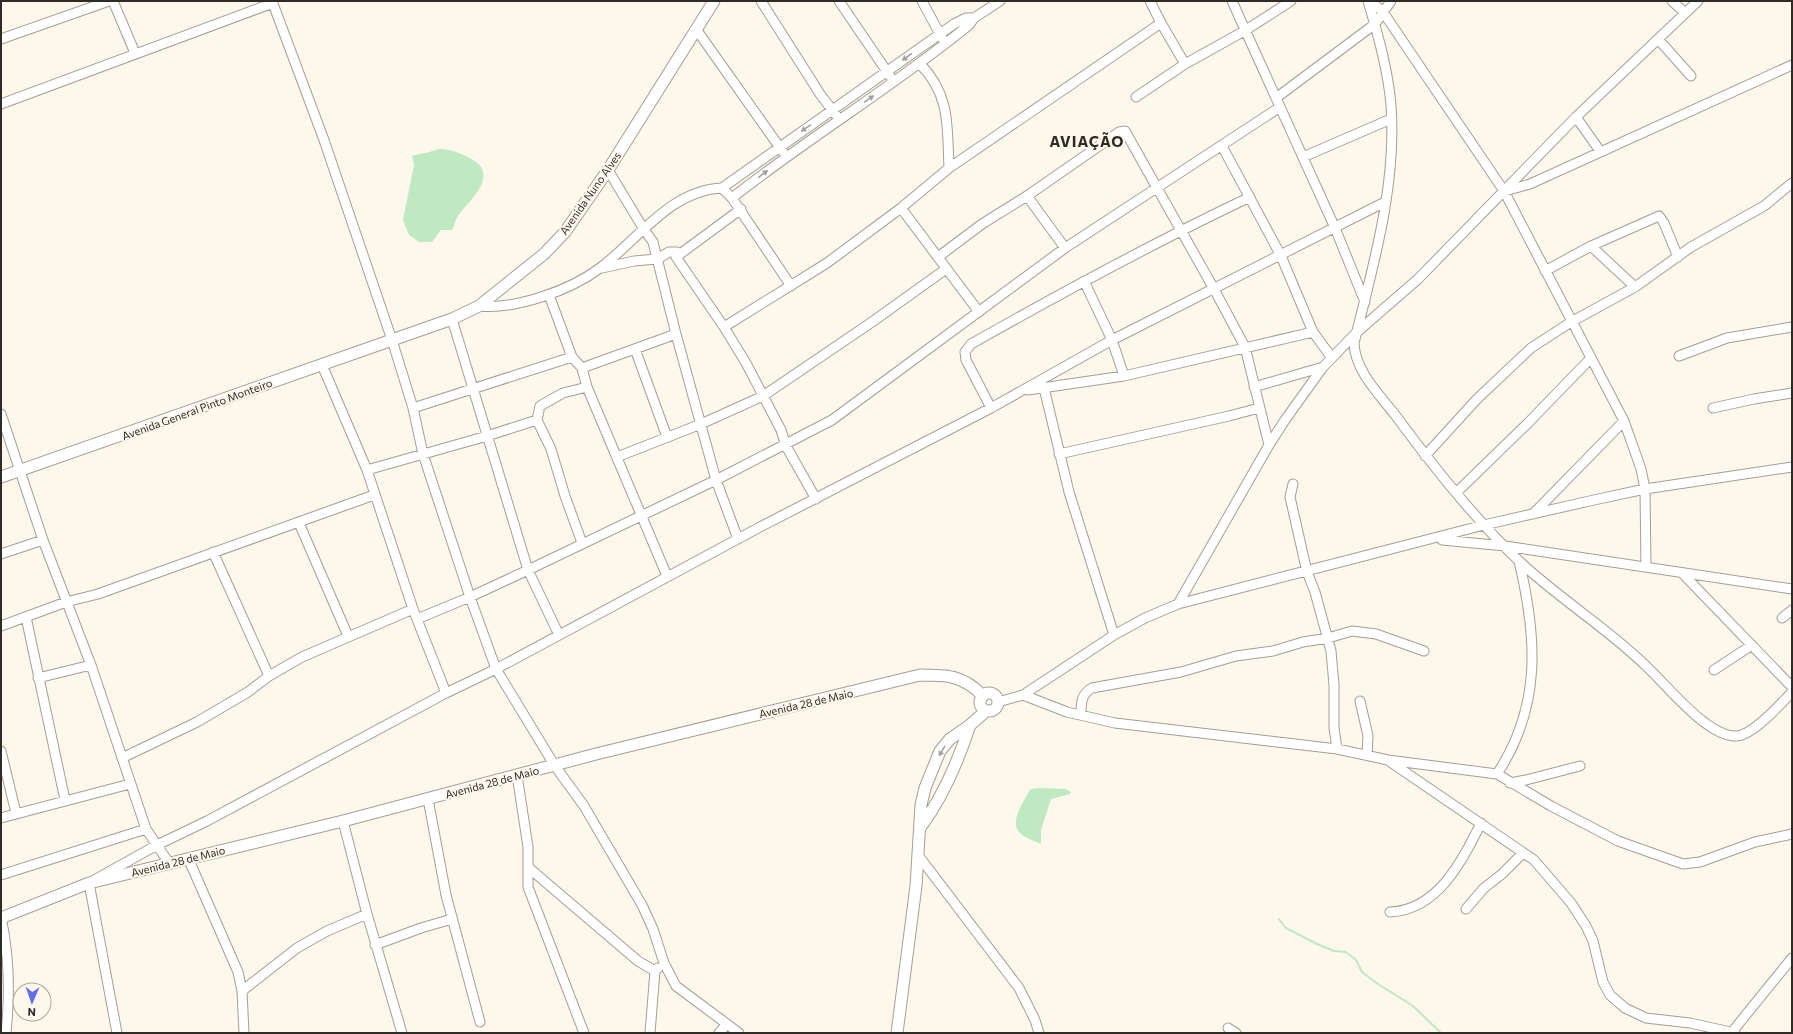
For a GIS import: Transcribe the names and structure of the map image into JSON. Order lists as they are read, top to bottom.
{
  "streets": {
    "street": ["Avenida Nuno Alves", "Avenida General Pinto Monteiro", "Avenida 28 de Maio"]
  },
  "crossings": [
    ["Avenida Nuno Alves", "Avenida General Pinto Monteiro"]
  ],
  "districts": ["AVIAÇÃO"],
  "north": "bottom"
}
